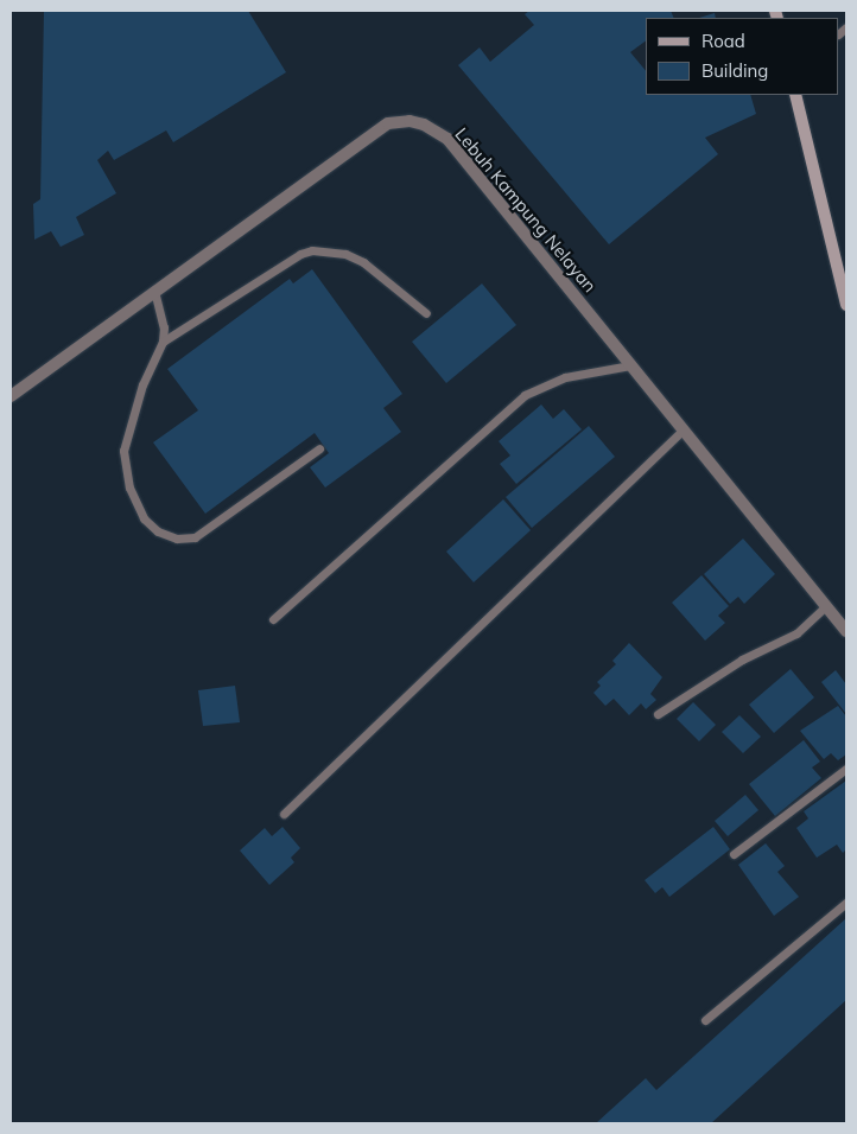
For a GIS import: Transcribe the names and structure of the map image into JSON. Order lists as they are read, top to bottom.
{
  "streets": {
    "street": ["Lebuh Kampung Nelayan"]
  },
  "legend": ["Road", "Building"]
}
